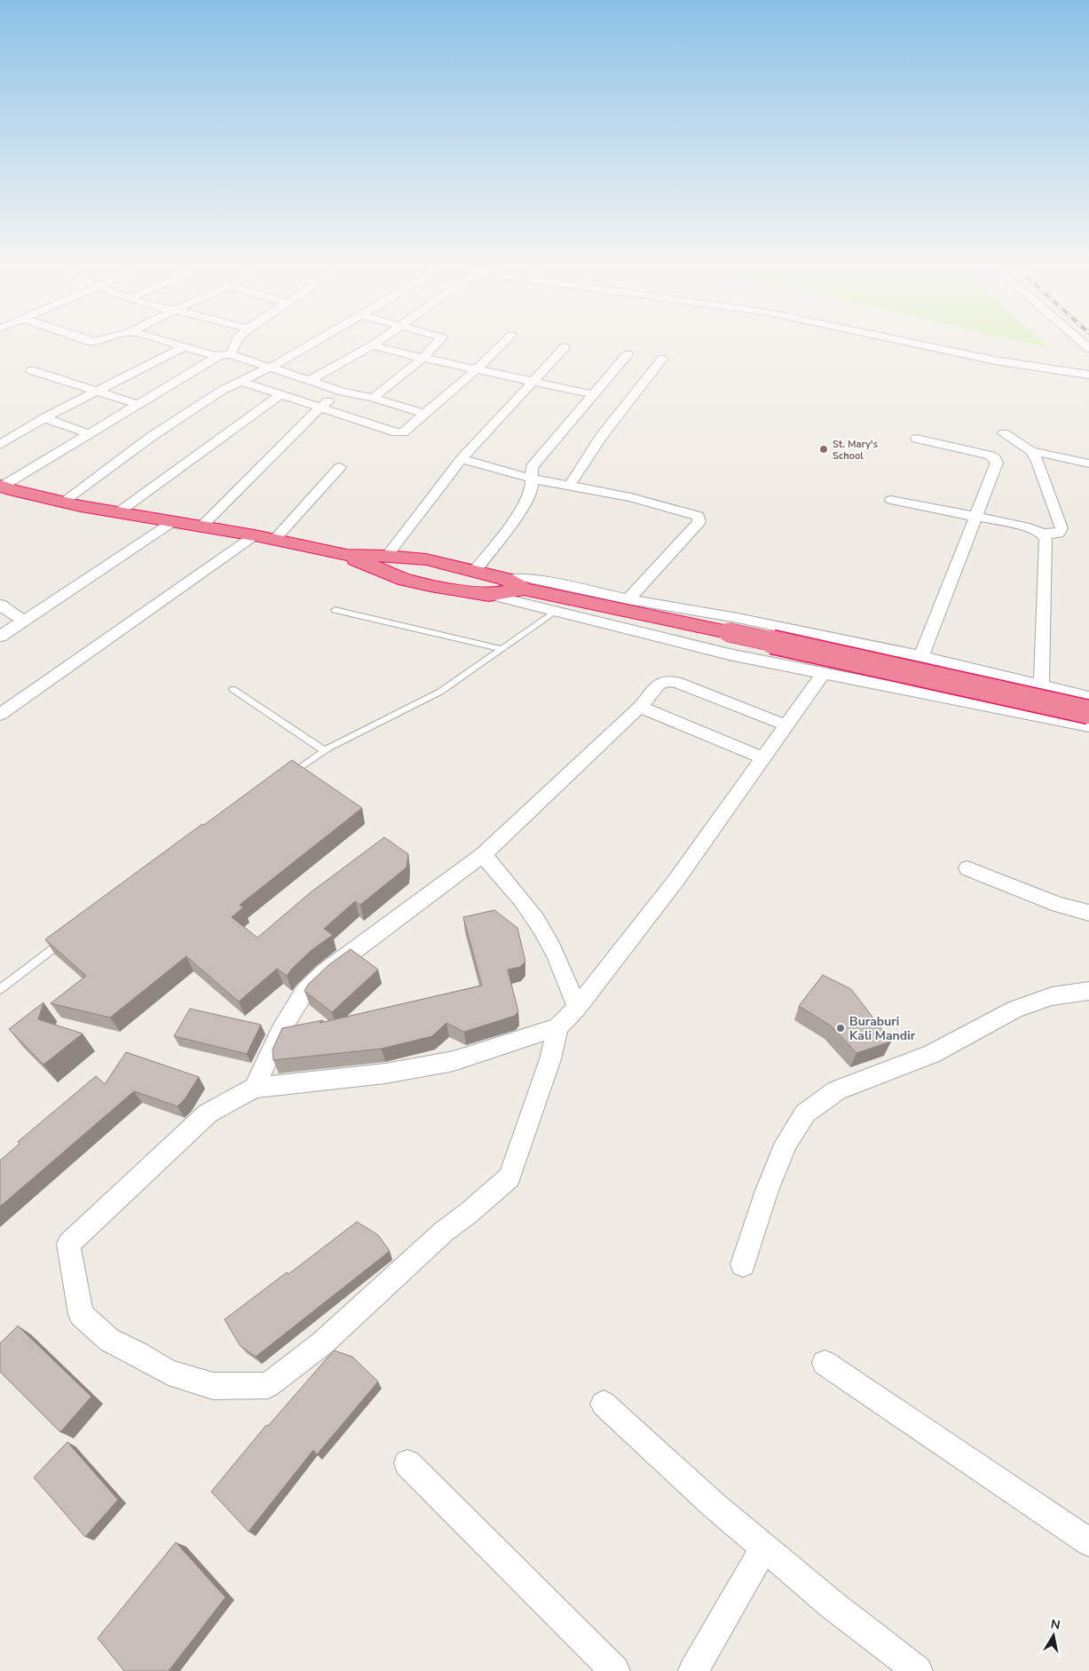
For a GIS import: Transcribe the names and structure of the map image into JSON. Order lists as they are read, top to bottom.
{
  "places": ["St. Mary's School", "Buraburi Kali Mandir"],
  "north": "top"
}
